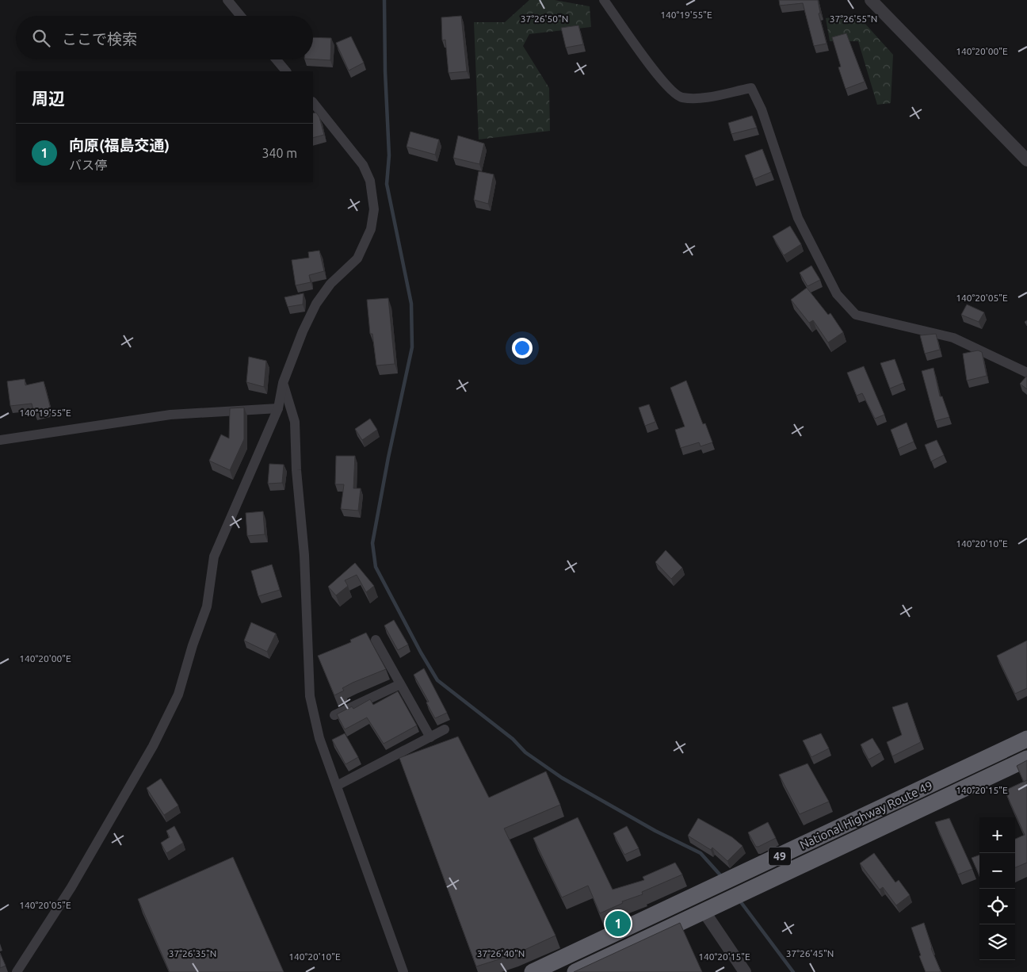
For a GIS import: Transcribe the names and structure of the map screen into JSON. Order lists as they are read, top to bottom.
{
  "streets": {
    "highway": ["National Highway Route 49", "49"]
  },
  "page": {
    "search": "ここで検索",
    "heading": "周辺",
    "list": [
      {
        "mark": "1",
        "name": "向原(福島交通)",
        "note": "バス停",
        "value": "340 m"
      }
    ],
    "map_buttons": ["+", "−"],
    "pins": "1"
  },
  "coordinates": [
    "140°19'55\"E",
    "37°26'50\"N",
    "37°26'55\"N",
    "140°20'00\"E",
    "140°20'05\"E",
    "140°20'10\"E",
    "140°20'15\"E",
    "37°26'35\"N",
    "37°26'40\"N",
    "37°26'45\"N"
  ]
}
